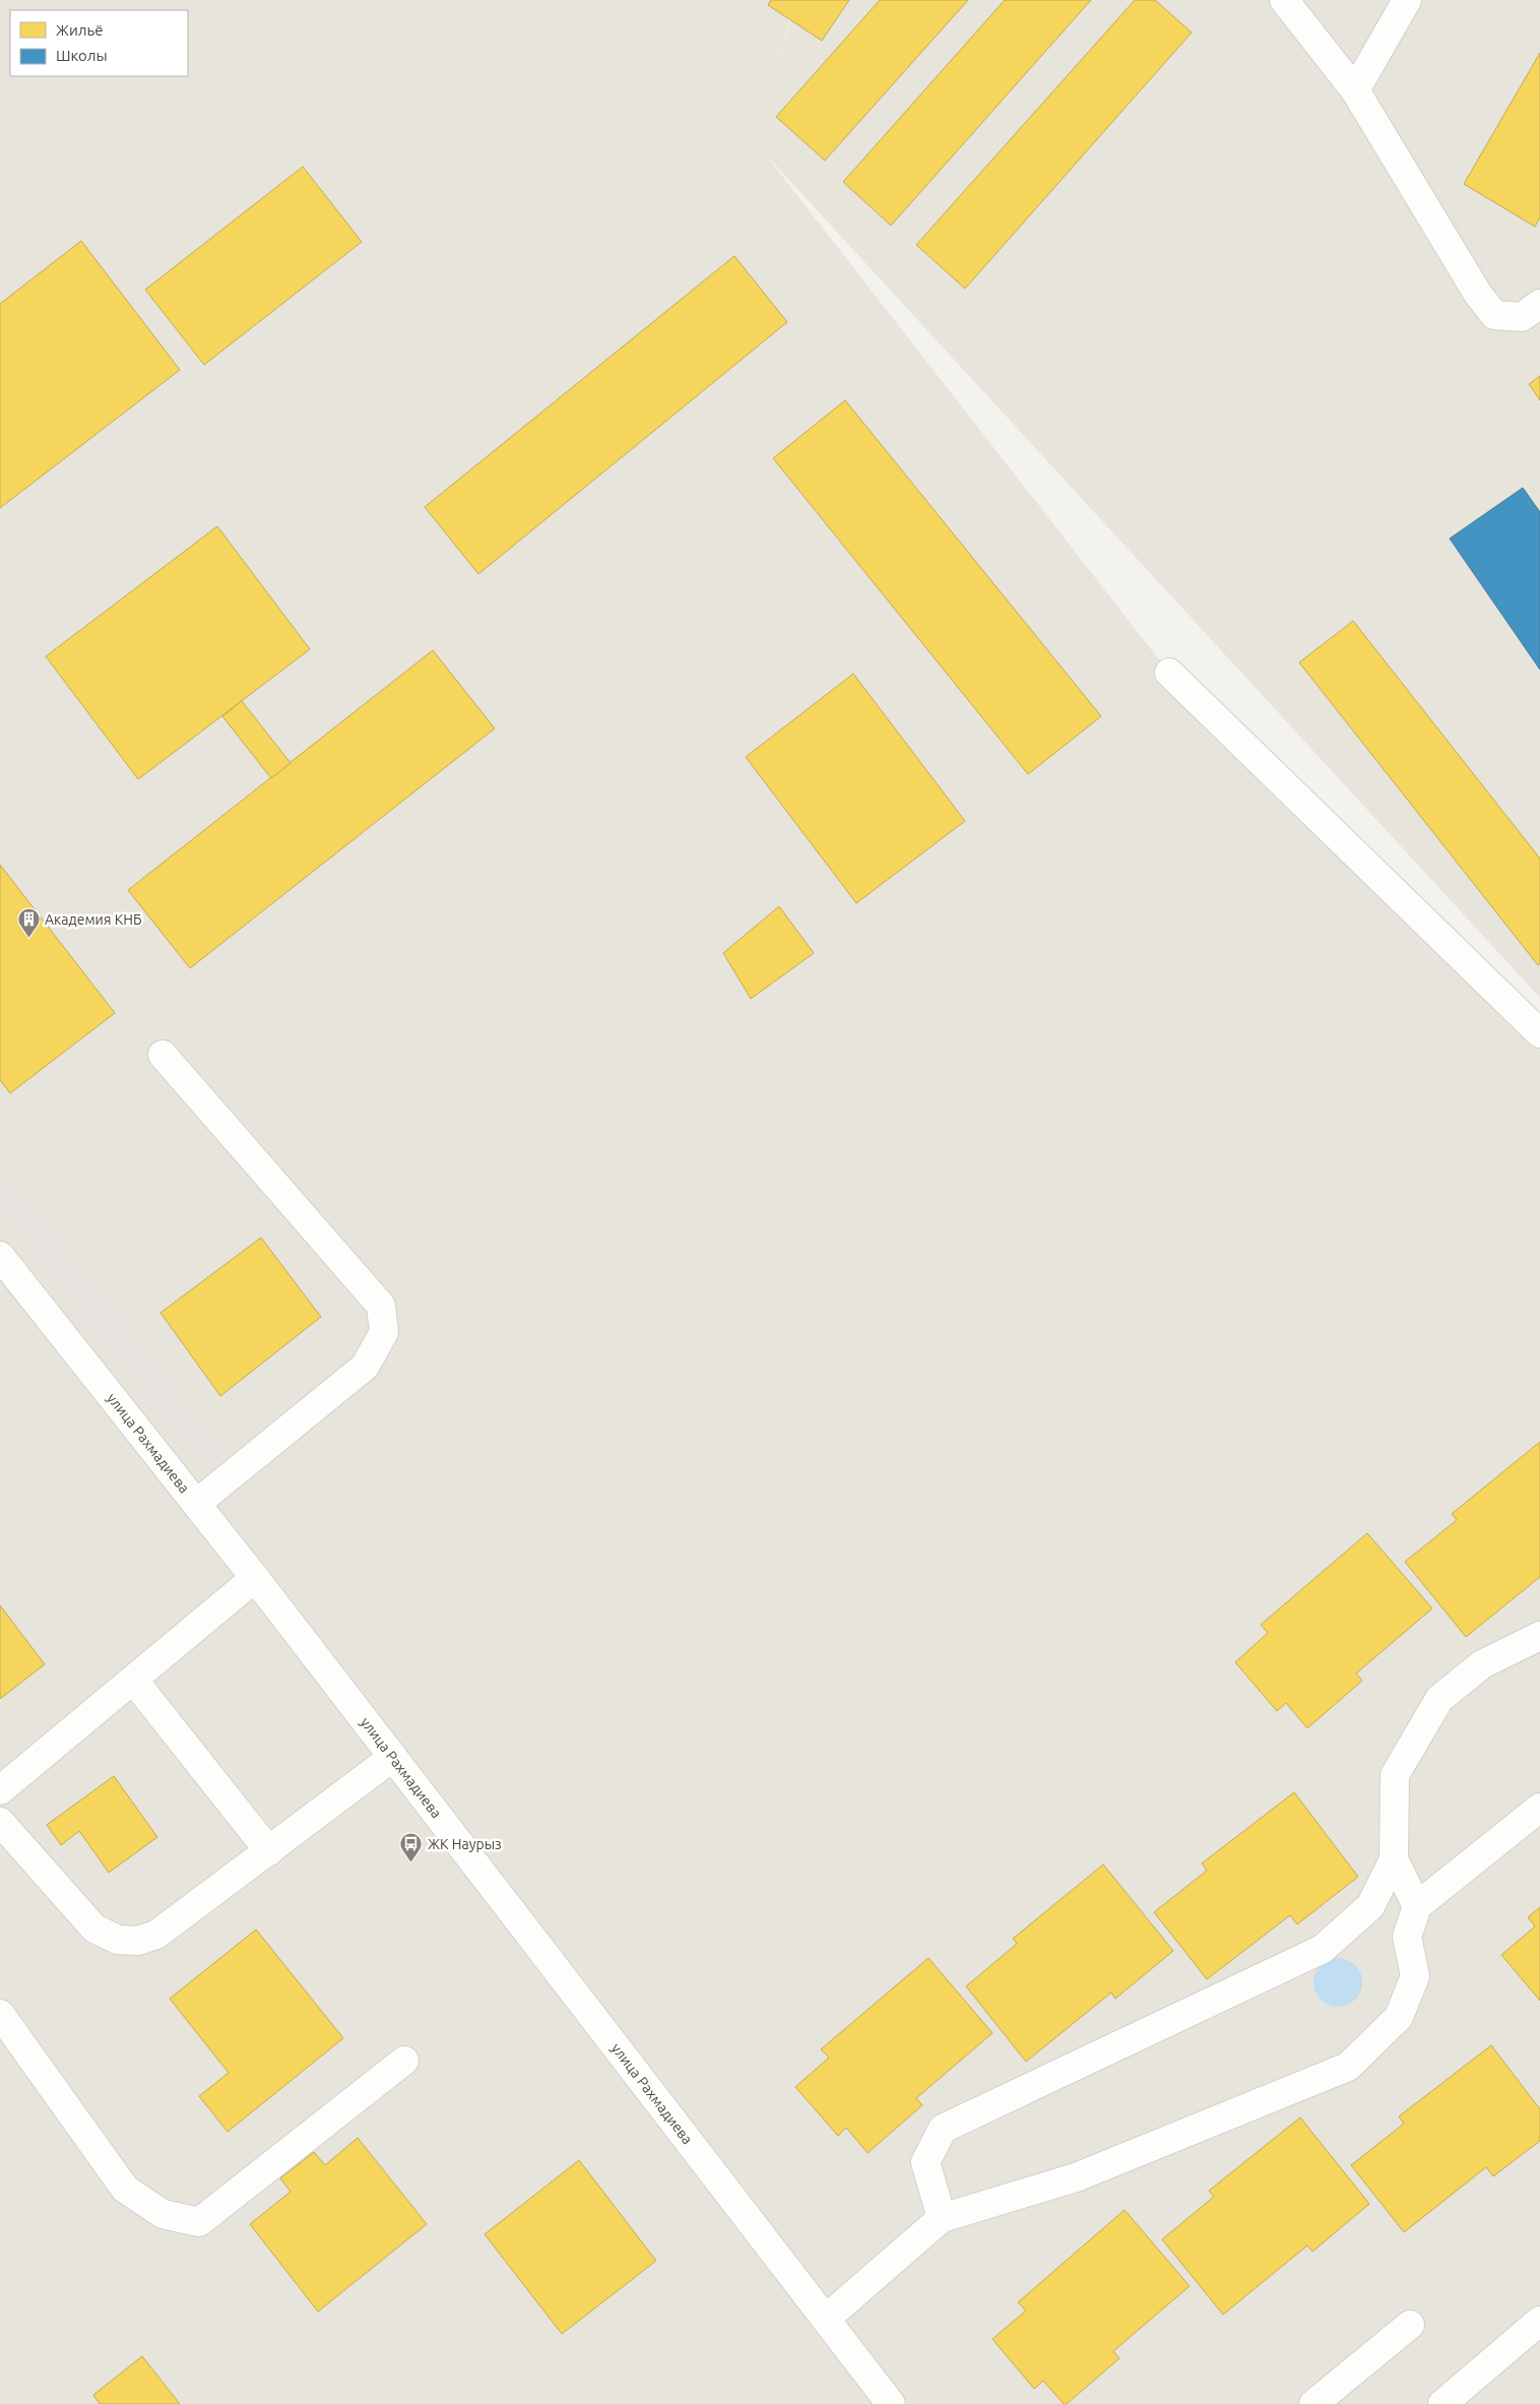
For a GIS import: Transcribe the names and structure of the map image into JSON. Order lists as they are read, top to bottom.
{
  "streets": {
    "street": ["улица Рахмадиева"]
  },
  "places": {
    "building": ["Академия КНБ"],
    "bus stop": ["ЖК Наурыз"]
  },
  "legend": ["Жильё", "Школы"]
}
